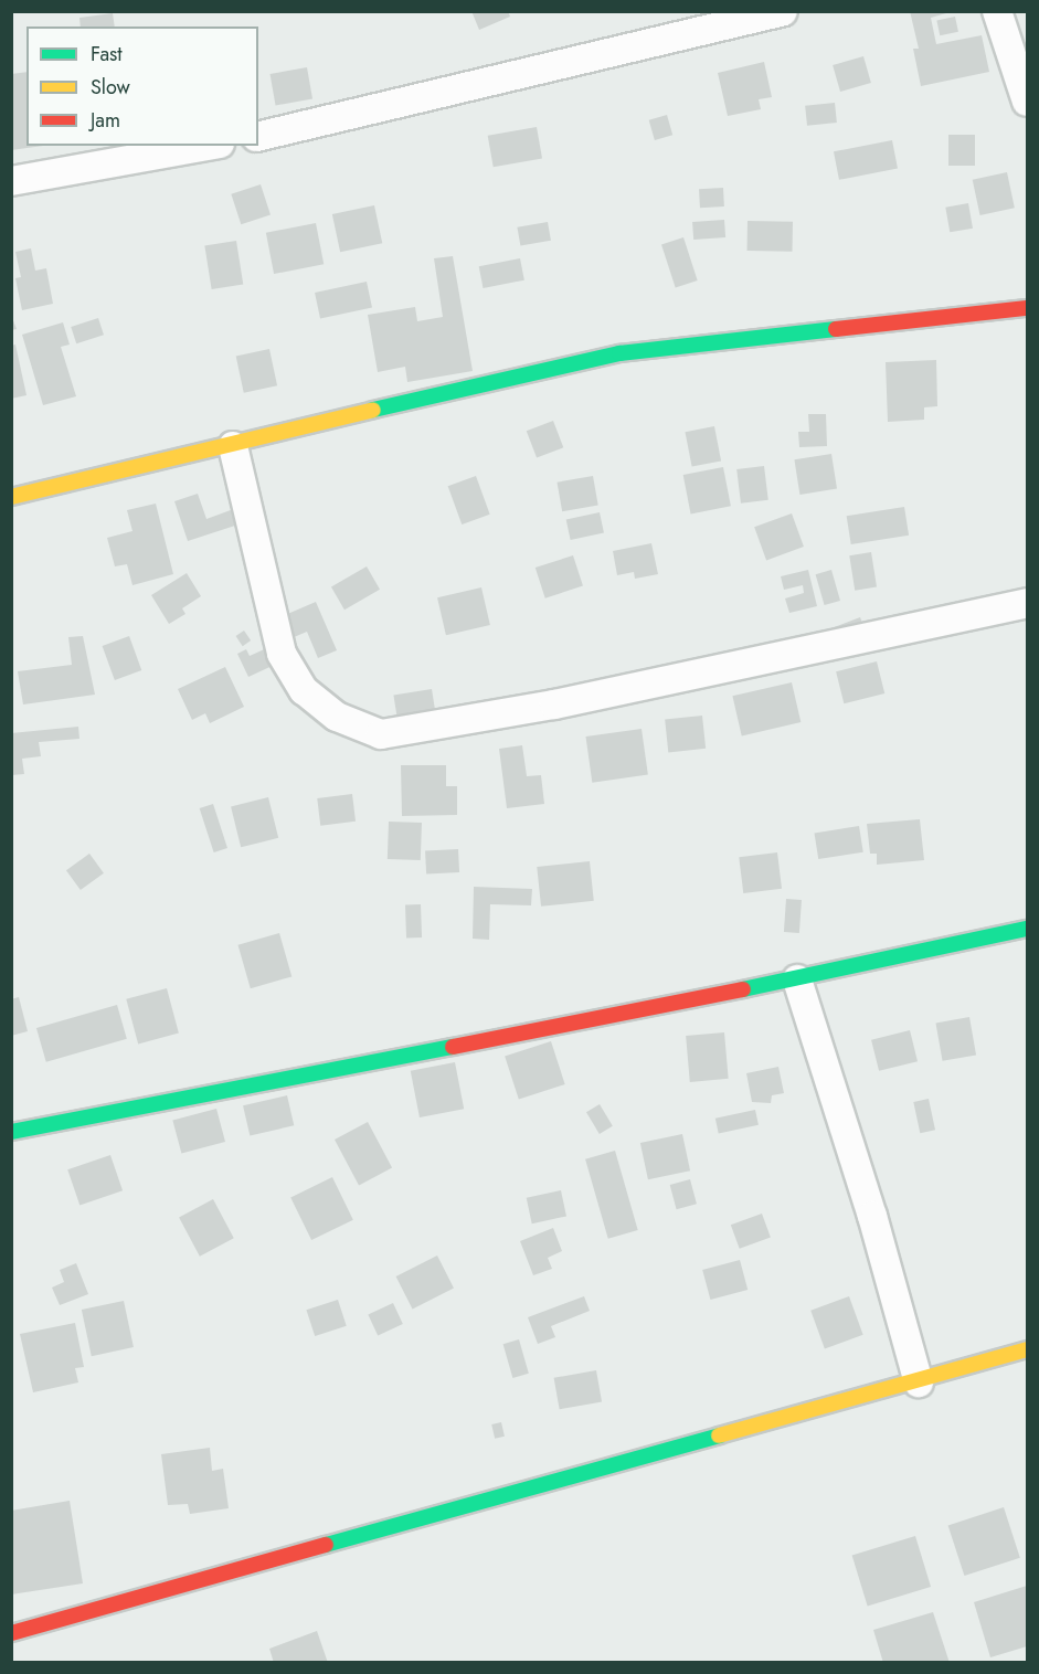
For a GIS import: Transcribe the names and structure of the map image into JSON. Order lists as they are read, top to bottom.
{
  "legend": ["Fast", "Slow", "Jam"]
}
